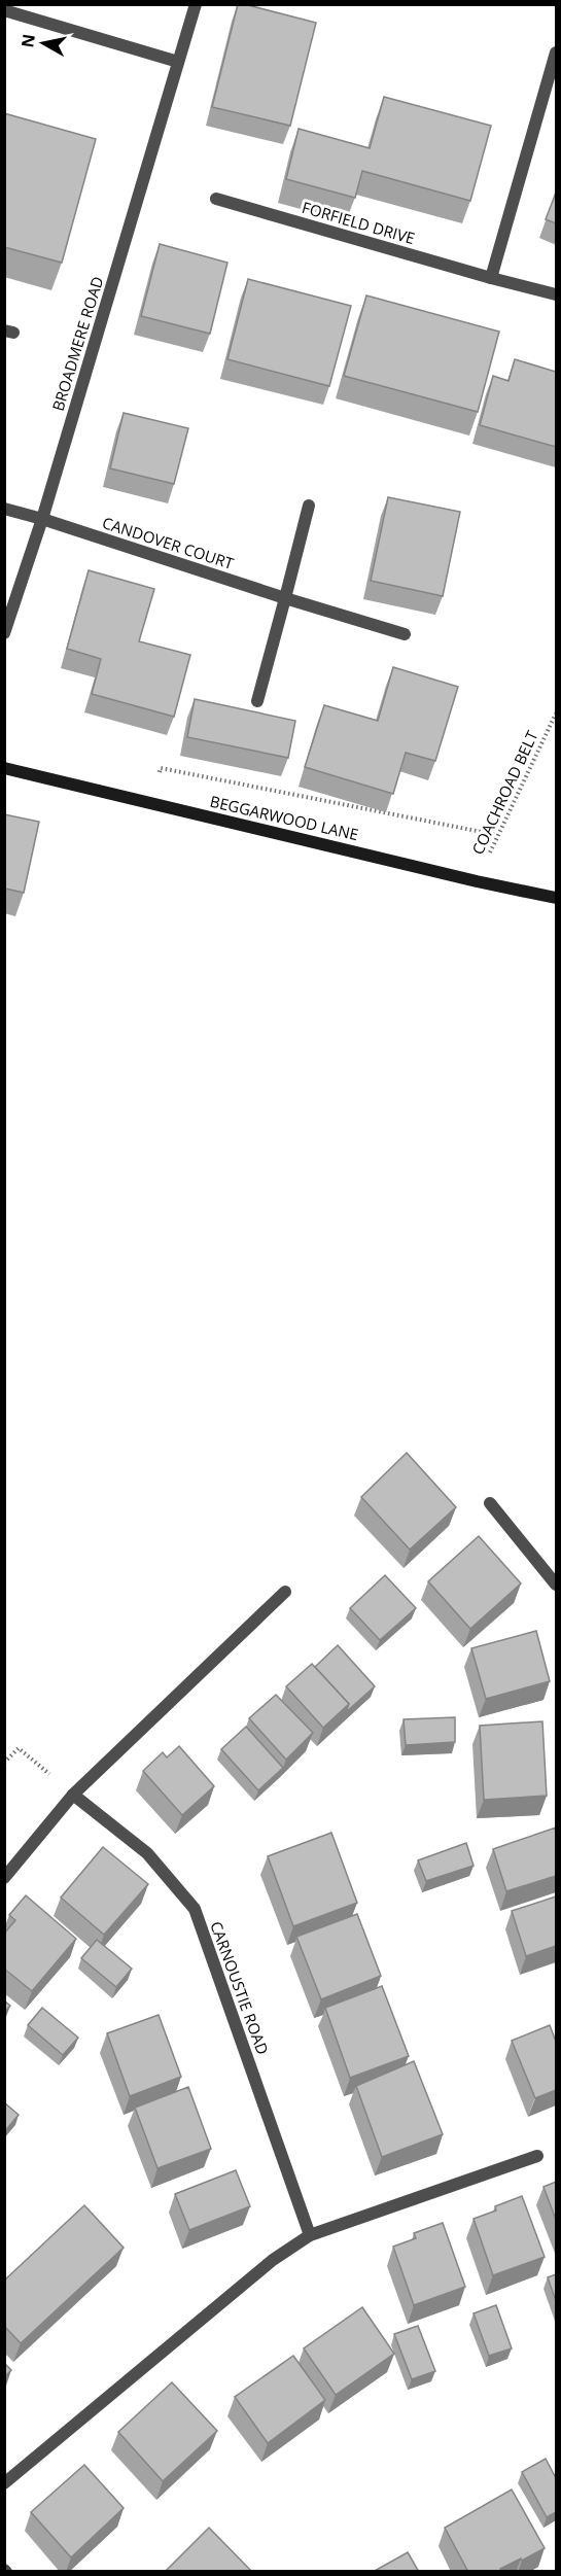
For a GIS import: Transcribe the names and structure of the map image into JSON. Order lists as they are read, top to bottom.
{
  "streets": {
    "street": [
      "FORFIELD DRIVE",
      "BROADMERE ROAD",
      "CANDOVER COURT",
      "BEGGARWOOD LANE",
      "CARNOUSTIE ROAD"
    ],
    "path": ["COACHROAD BELT"]
  },
  "crossings": [
    ["BROADMERE ROAD", "CANDOVER COURT"],
    ["COACHROAD BELT", "BEGGARWOOD LANE"]
  ],
  "north": "left"
}
